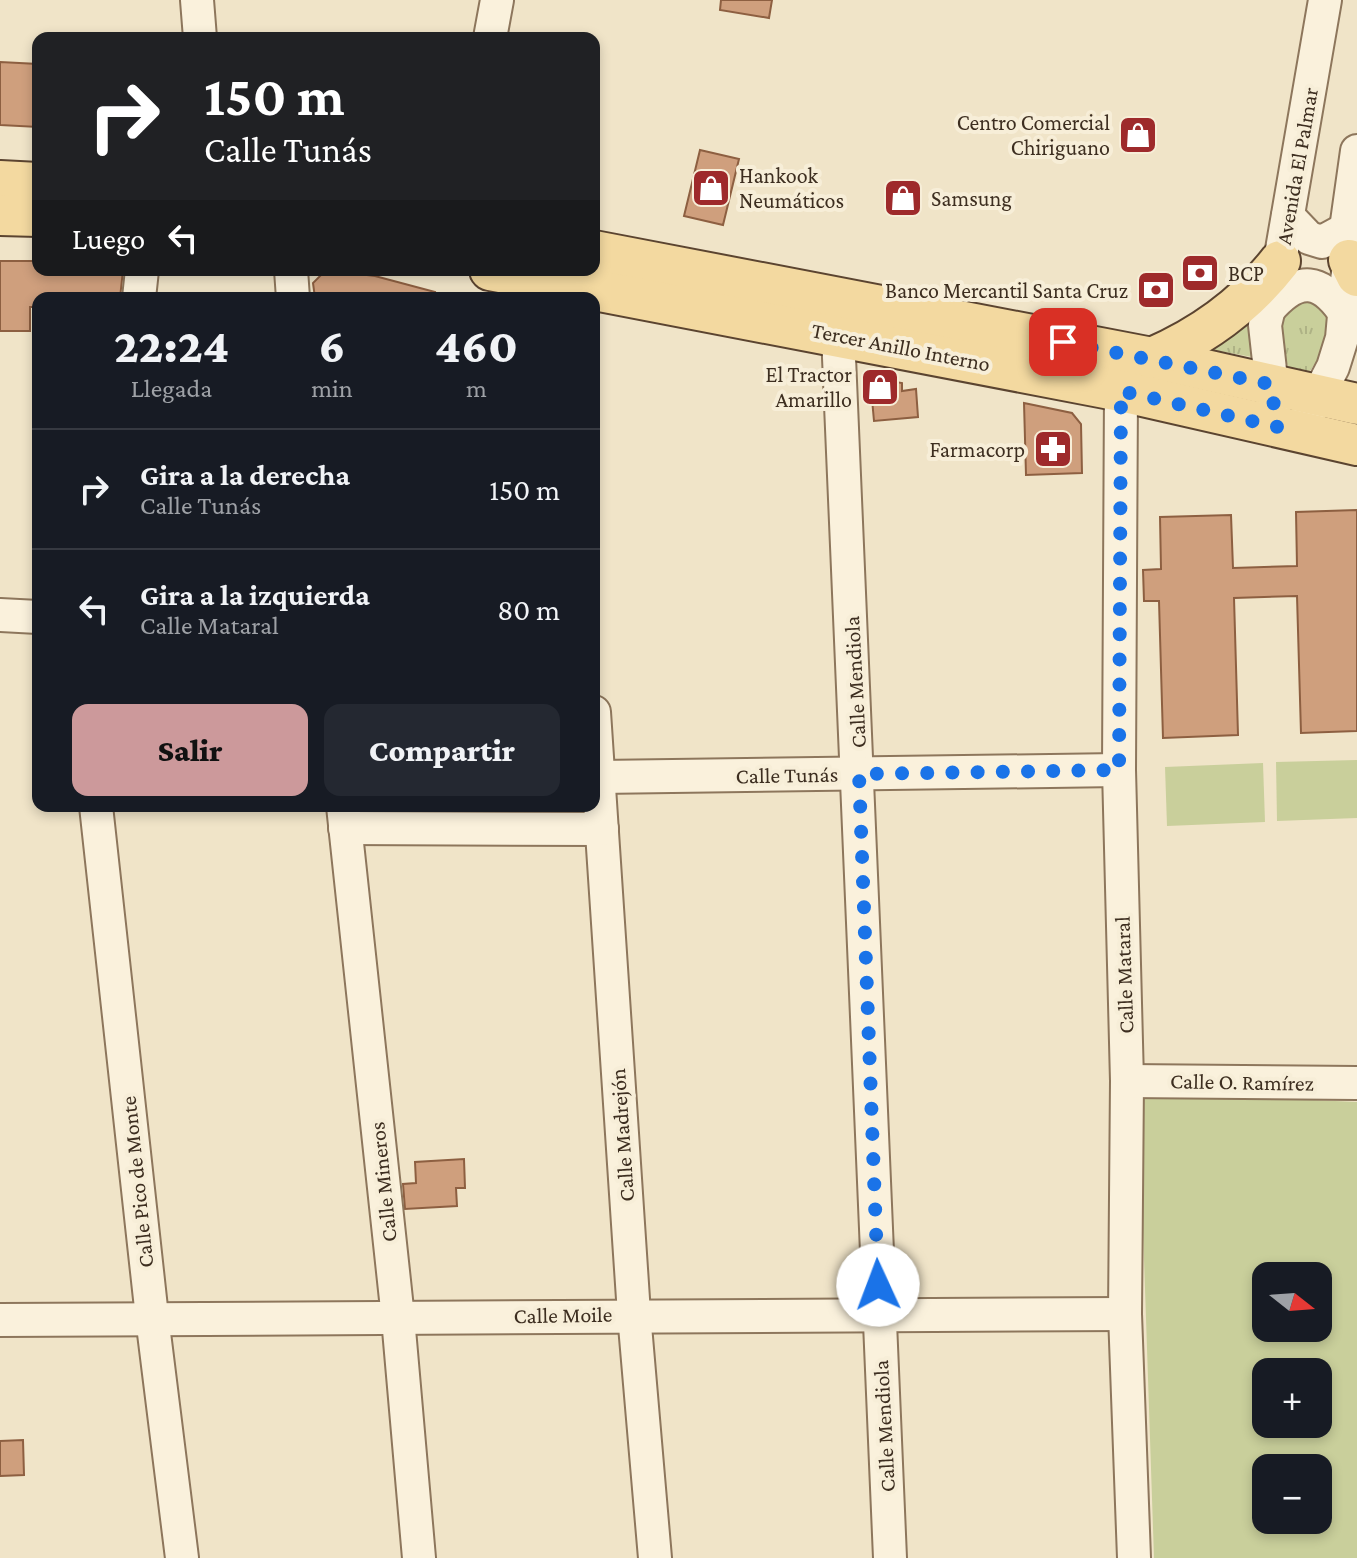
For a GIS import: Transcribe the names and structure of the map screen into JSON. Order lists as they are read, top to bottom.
{
  "streets": {
    "main road": ["Tercer Anillo Interno"],
    "street": [
      "Avenida El Palmar",
      "Calle Mendiola",
      "Calle Tunás",
      "Calle Mataral",
      "Calle O. Ramírez",
      "Calle Madrejón",
      "Calle Pico de Monte",
      "Calle Mineros",
      "Calle Moile"
    ]
  },
  "crossings": [
    ["Avenida El Palmar", "Tercer Anillo Interno"],
    ["Tercer Anillo Interno", "Calle Mendiola"],
    ["Tercer Anillo Interno", "Calle Mataral"],
    ["Calle Mendiola", "Calle Tunás"],
    ["Calle Mendiola", "Calle Moile"],
    ["Calle Tunás", "Calle Mataral"],
    ["Calle Mataral", "Calle O. Ramírez"],
    ["Calle Mataral", "Calle Moile"],
    ["Calle Madrejón", "Calle Moile"],
    ["Calle Pico de Monte", "Calle Moile"],
    ["Calle Mineros", "Calle Moile"]
  ],
  "places": {
    "shop": [
      "Centro Comercial Chiriguano",
      "Hankook Neumáticos",
      "Samsung",
      "El Tractor Amarillo"
    ],
    "bank": ["BCP", "Banco Mercantil Santa Cruz"],
    "pharmacy": ["Farmacorp"]
  },
  "north": "right",
  "page": {
    "turn": ["150 m", "Calle Tunás"],
    "then": "Luego",
    "eta": [
      "22:24",
      "Llegada",
      "6",
      "min",
      "460",
      "m"
    ],
    "list": [
      {
        "name": "Gira a la derecha",
        "note": "Calle Tunás",
        "value": "150 m"
      },
      {
        "name": "Gira a la izquierda",
        "note": "Calle Mataral",
        "value": "80 m"
      }
    ],
    "buttons": ["Salir", "Compartir"],
    "map_buttons": ["+", "−"]
  }
}
